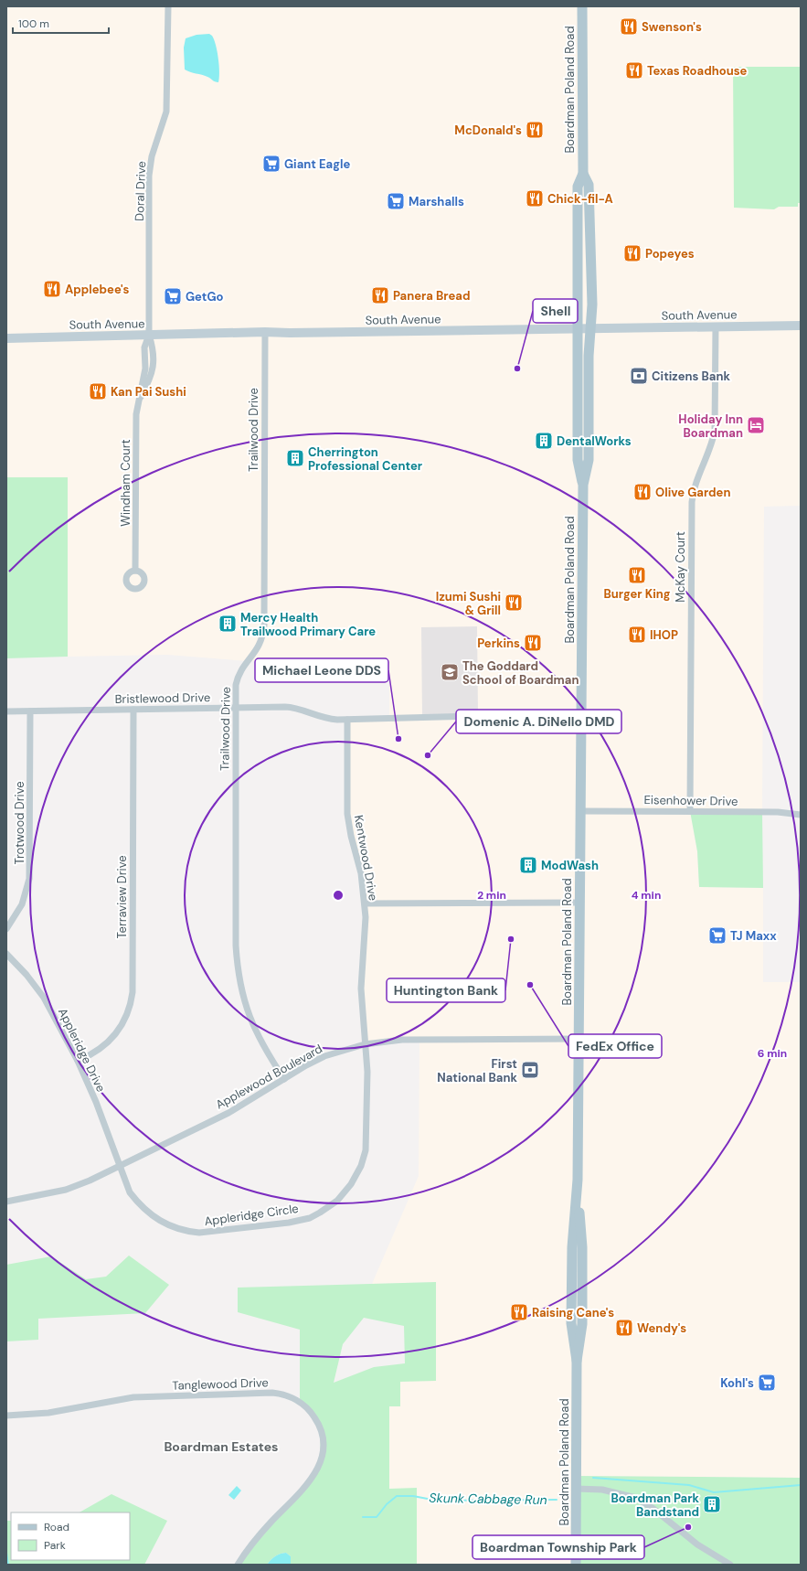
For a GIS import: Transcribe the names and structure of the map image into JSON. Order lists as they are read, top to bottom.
{
  "streets": {
    "main road": ["Boardman Poland Road", "South Avenue"],
    "street": [
      "Doral Drive",
      "Trailwood Drive",
      "Windham Court",
      "McKay Court",
      "Bristlewood Drive",
      "Eisenhower Drive",
      "Trotwood Drive",
      "Kentwood Drive",
      "Terraview Drive",
      "Appleridge Drive",
      "Applewood Boulevard",
      "Appleridge Circle",
      "Tanglewood Drive"
    ]
  },
  "crossings": [
    ["Boardman Poland Road", "South Avenue"],
    ["Boardman Poland Road", "Bristlewood Drive"],
    ["Boardman Poland Road", "Eisenhower Drive"],
    ["Boardman Poland Road", "Applewood Boulevard"],
    ["Doral Drive", "South Avenue"],
    ["Doral Drive", "Windham Court"],
    ["South Avenue", "Trailwood Drive"],
    ["South Avenue", "Windham Court"],
    ["South Avenue", "McKay Court"],
    ["Trailwood Drive", "Bristlewood Drive"],
    ["Trailwood Drive", "Applewood Boulevard"],
    ["McKay Court", "Eisenhower Drive"],
    ["Bristlewood Drive", "Trotwood Drive"],
    ["Bristlewood Drive", "Kentwood Drive"],
    ["Bristlewood Drive", "Terraview Drive"],
    ["Kentwood Drive", "Applewood Boulevard"],
    ["Kentwood Drive", "Appleridge Circle"],
    ["Terraview Drive", "Appleridge Drive"],
    ["Appleridge Drive", "Applewood Boulevard"],
    ["Appleridge Drive", "Appleridge Circle"],
    ["Applewood Boulevard", "Appleridge Circle"]
  ],
  "districts": ["Boardman Estates"],
  "water": ["Skunk Cabbage Run"],
  "places": {
    "restaurant": [
      "Swenson's",
      "Texas Roadhouse",
      "McDonald's",
      "Chick-fil-A",
      "Popeyes",
      "Applebee's",
      "Panera Bread",
      "Kan Pai Sushi",
      "Olive Garden",
      "Burger King",
      "Izumi Sushi & Grill",
      "IHOP",
      "Perkins",
      "Raising Cane's",
      "Wendy's"
    ],
    "supermarket": [
      "Giant Eagle",
      "Marshalls",
      "GetGo",
      "TJ Maxx",
      "Kohl's"
    ],
    "other": [
      "Shell",
      "Michael Leone DDS",
      "Domenic A. DiNello DMD",
      "Huntington Bank",
      "FedEx Office",
      "Boardman Township Park"
    ],
    "bank": ["Citizens Bank", "First National Bank"],
    "hotel": ["Holiday Inn Boardman"],
    "building": [
      "DentalWorks",
      "Cherrington Professional Center",
      "Mercy Health Trailwood Primary Care",
      "ModWash",
      "Boardman Park Bandstand"
    ],
    "school or university": ["The Goddard School of Boardman"]
  },
  "legend": ["Road", "Park"],
  "scale_bar": "100 m",
  "rings": ["2 min", "4 min", "6 min"]
}
